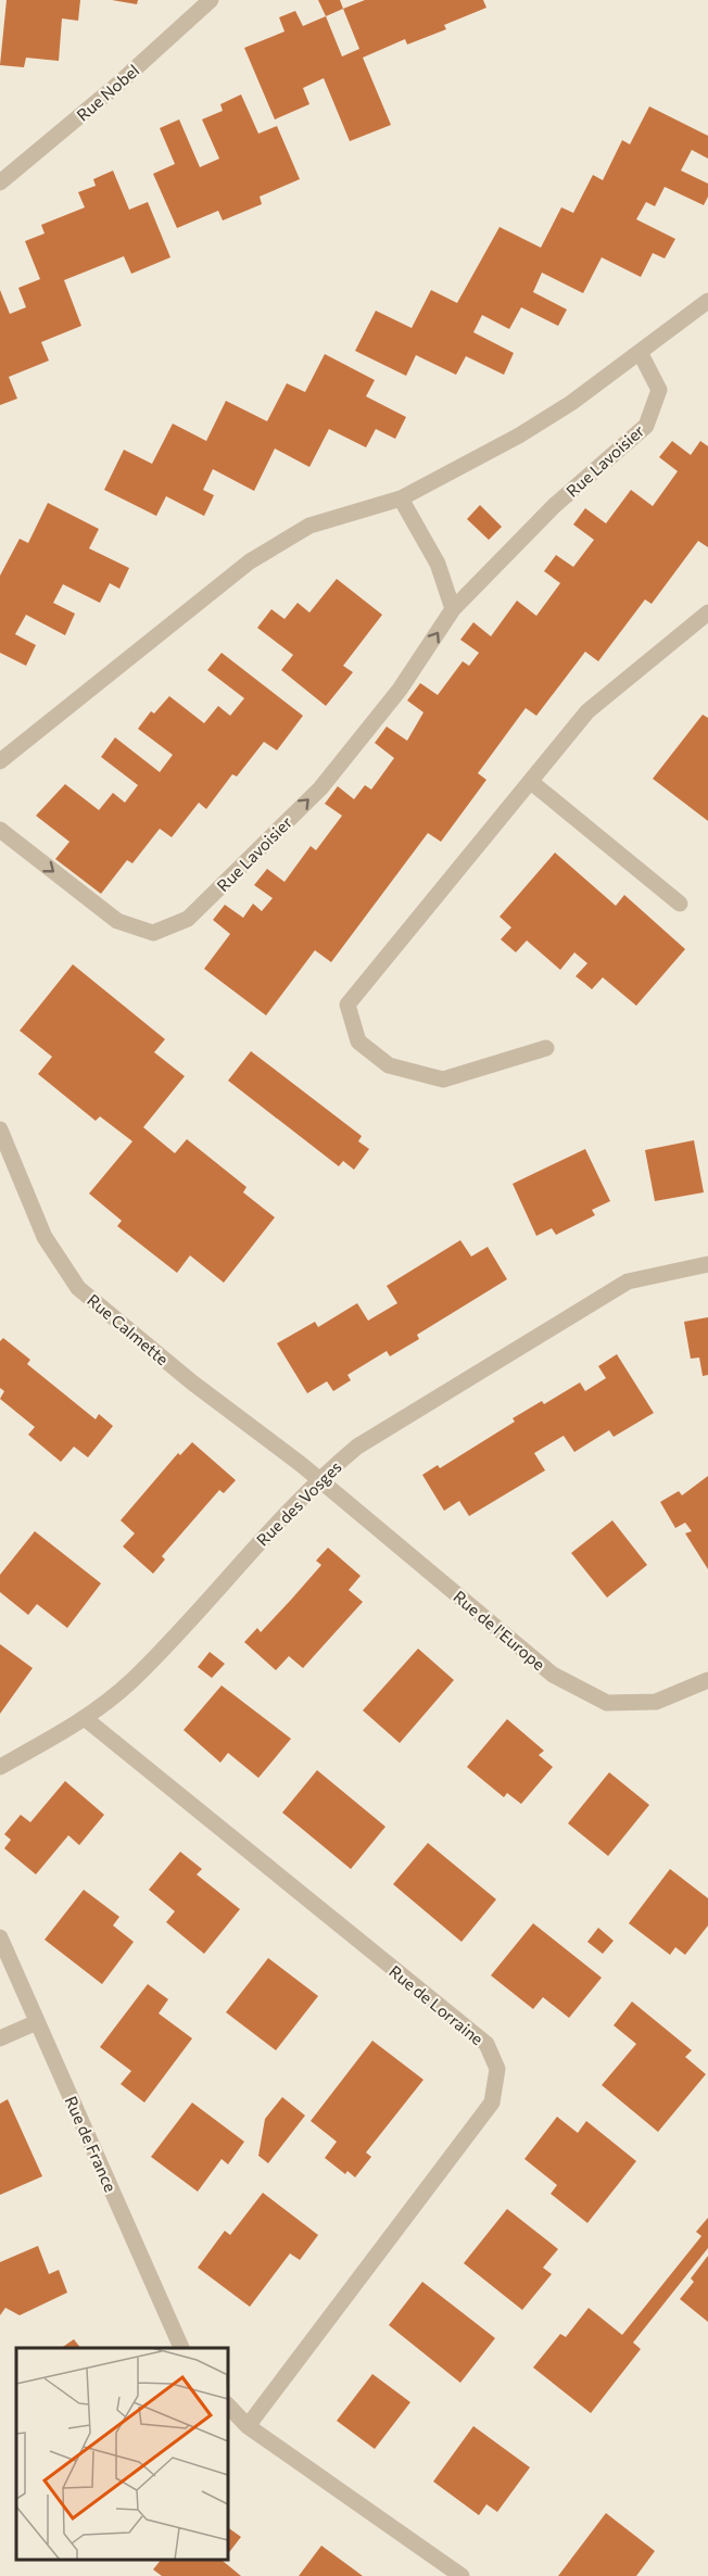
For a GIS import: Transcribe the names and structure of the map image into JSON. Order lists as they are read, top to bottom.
{
  "streets": {
    "street": [
      "Rue Nobel",
      "Rue Lavoisier",
      "Rue Calmette",
      "Rue des Vosges",
      "Rue de l'Europe",
      "Rue de Lorraine",
      "Rue de France"
    ]
  },
  "crossings": [
    ["Rue Calmette", "Rue des Vosges"],
    ["Rue Calmette", "Rue de l'Europe"],
    ["Rue des Vosges", "Rue de l'Europe"],
    ["Rue des Vosges", "Rue de Lorraine"]
  ]
}
